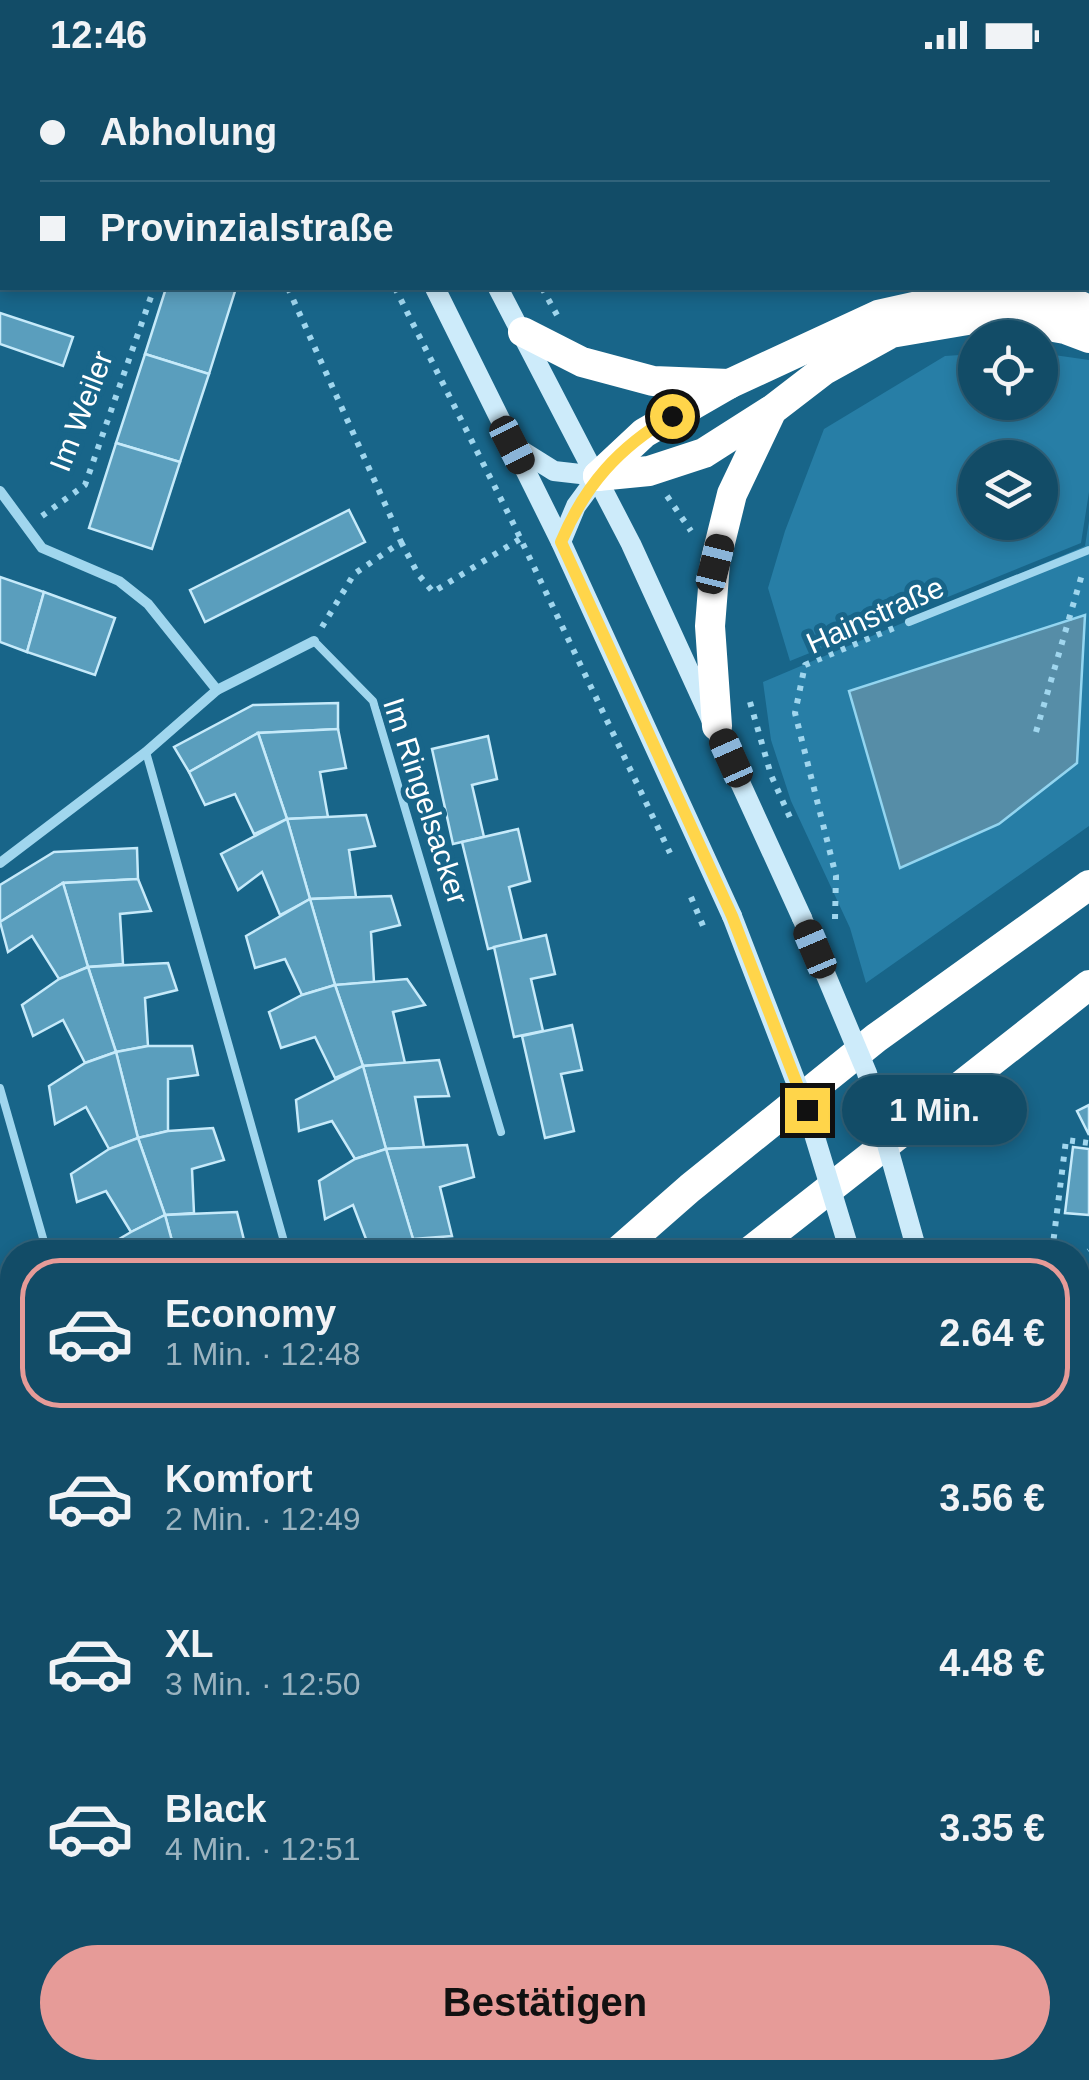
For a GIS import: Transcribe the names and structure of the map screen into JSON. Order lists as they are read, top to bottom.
{
  "streets": {
    "lane": ["Hainstraße", "Im Ringelsacker"],
    "path": ["Im Weiler"]
  },
  "page": {
    "status": "12:46",
    "banner": ["Abholung", "Provinzialstraße"],
    "bubble": "1 Min.",
    "list": [
      {
        "name": "Economy",
        "note": "1 Min. · 12:48",
        "value": "2.64 €"
      },
      {
        "name": "Komfort",
        "note": "2 Min. · 12:49",
        "value": "3.56 €"
      },
      {
        "name": "XL",
        "note": "3 Min. · 12:50",
        "value": "4.48 €"
      },
      {
        "name": "Black",
        "note": "4 Min. · 12:51",
        "value": "3.35 €"
      }
    ],
    "buttons": "Bestätigen"
  }
}
